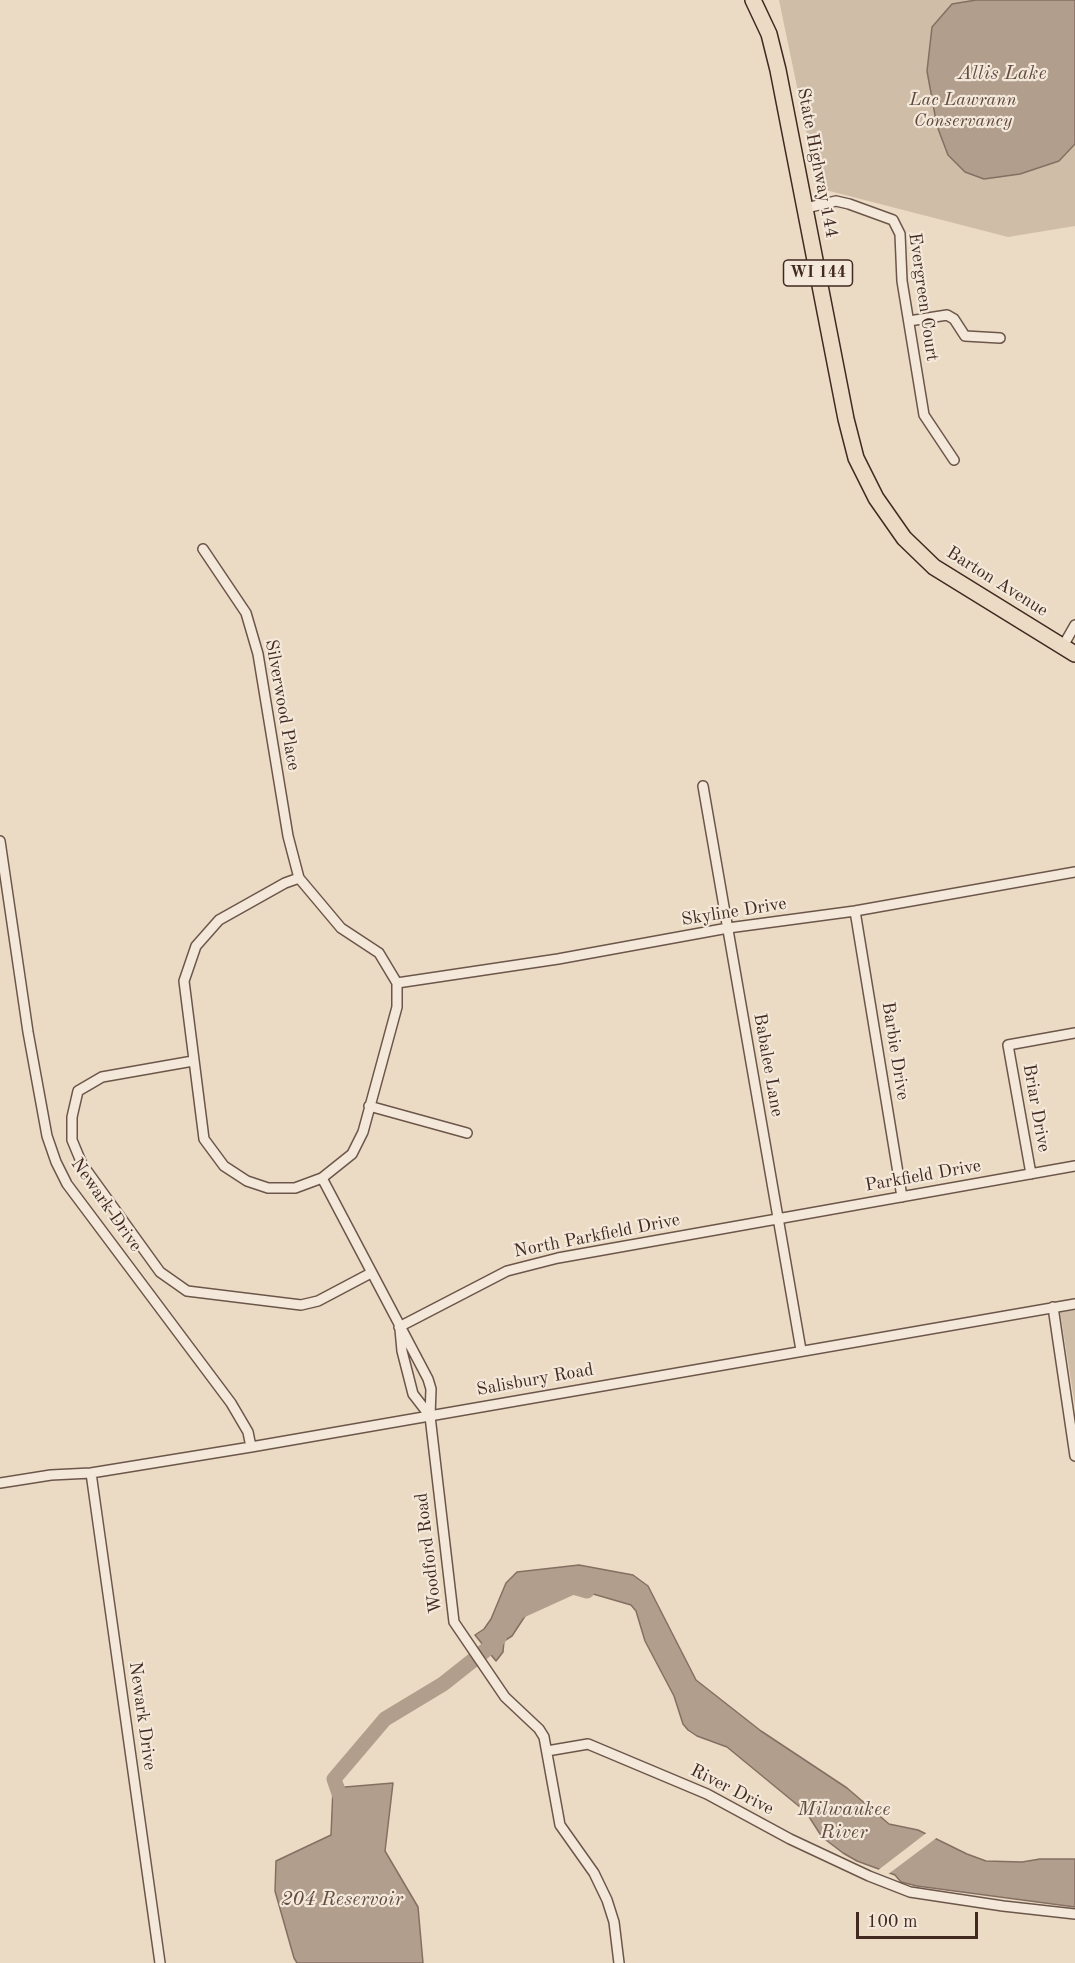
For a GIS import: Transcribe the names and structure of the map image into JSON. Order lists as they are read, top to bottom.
{
  "streets": {
    "main road": ["State Highway 144", "WI 144", "Barton Avenue"],
    "street": [
      "Evergreen Court",
      "Silverwood Place",
      "Skyline Drive",
      "Barbie Drive",
      "Babalee Lane",
      "Briar Drive",
      "Parkfield Drive",
      "Newark Drive",
      "North Parkfield Drive",
      "Salisbury Road",
      "Woodford Road",
      "River Drive"
    ]
  },
  "crossings": [
    ["State Highway 144", "Evergreen Court"],
    ["State Highway 144", "Barton Avenue"],
    ["Skyline Drive", "Barbie Drive"],
    ["Skyline Drive", "Babalee Lane"],
    ["Barbie Drive", "Parkfield Drive"],
    ["Babalee Lane", "Parkfield Drive"],
    ["Babalee Lane", "North Parkfield Drive"],
    ["Babalee Lane", "Salisbury Road"],
    ["Briar Drive", "Parkfield Drive"],
    ["Parkfield Drive", "North Parkfield Drive"],
    ["Newark Drive", "Salisbury Road"],
    ["North Parkfield Drive", "Woodford Road"],
    ["Salisbury Road", "Woodford Road"],
    ["Woodford Road", "River Drive"]
  ],
  "water": ["Allis Lake", "Milwaukee River", "204 Reservoir"],
  "parks": ["Lac Lawrann Conservancy"],
  "scale_bar": "100 m"
}
